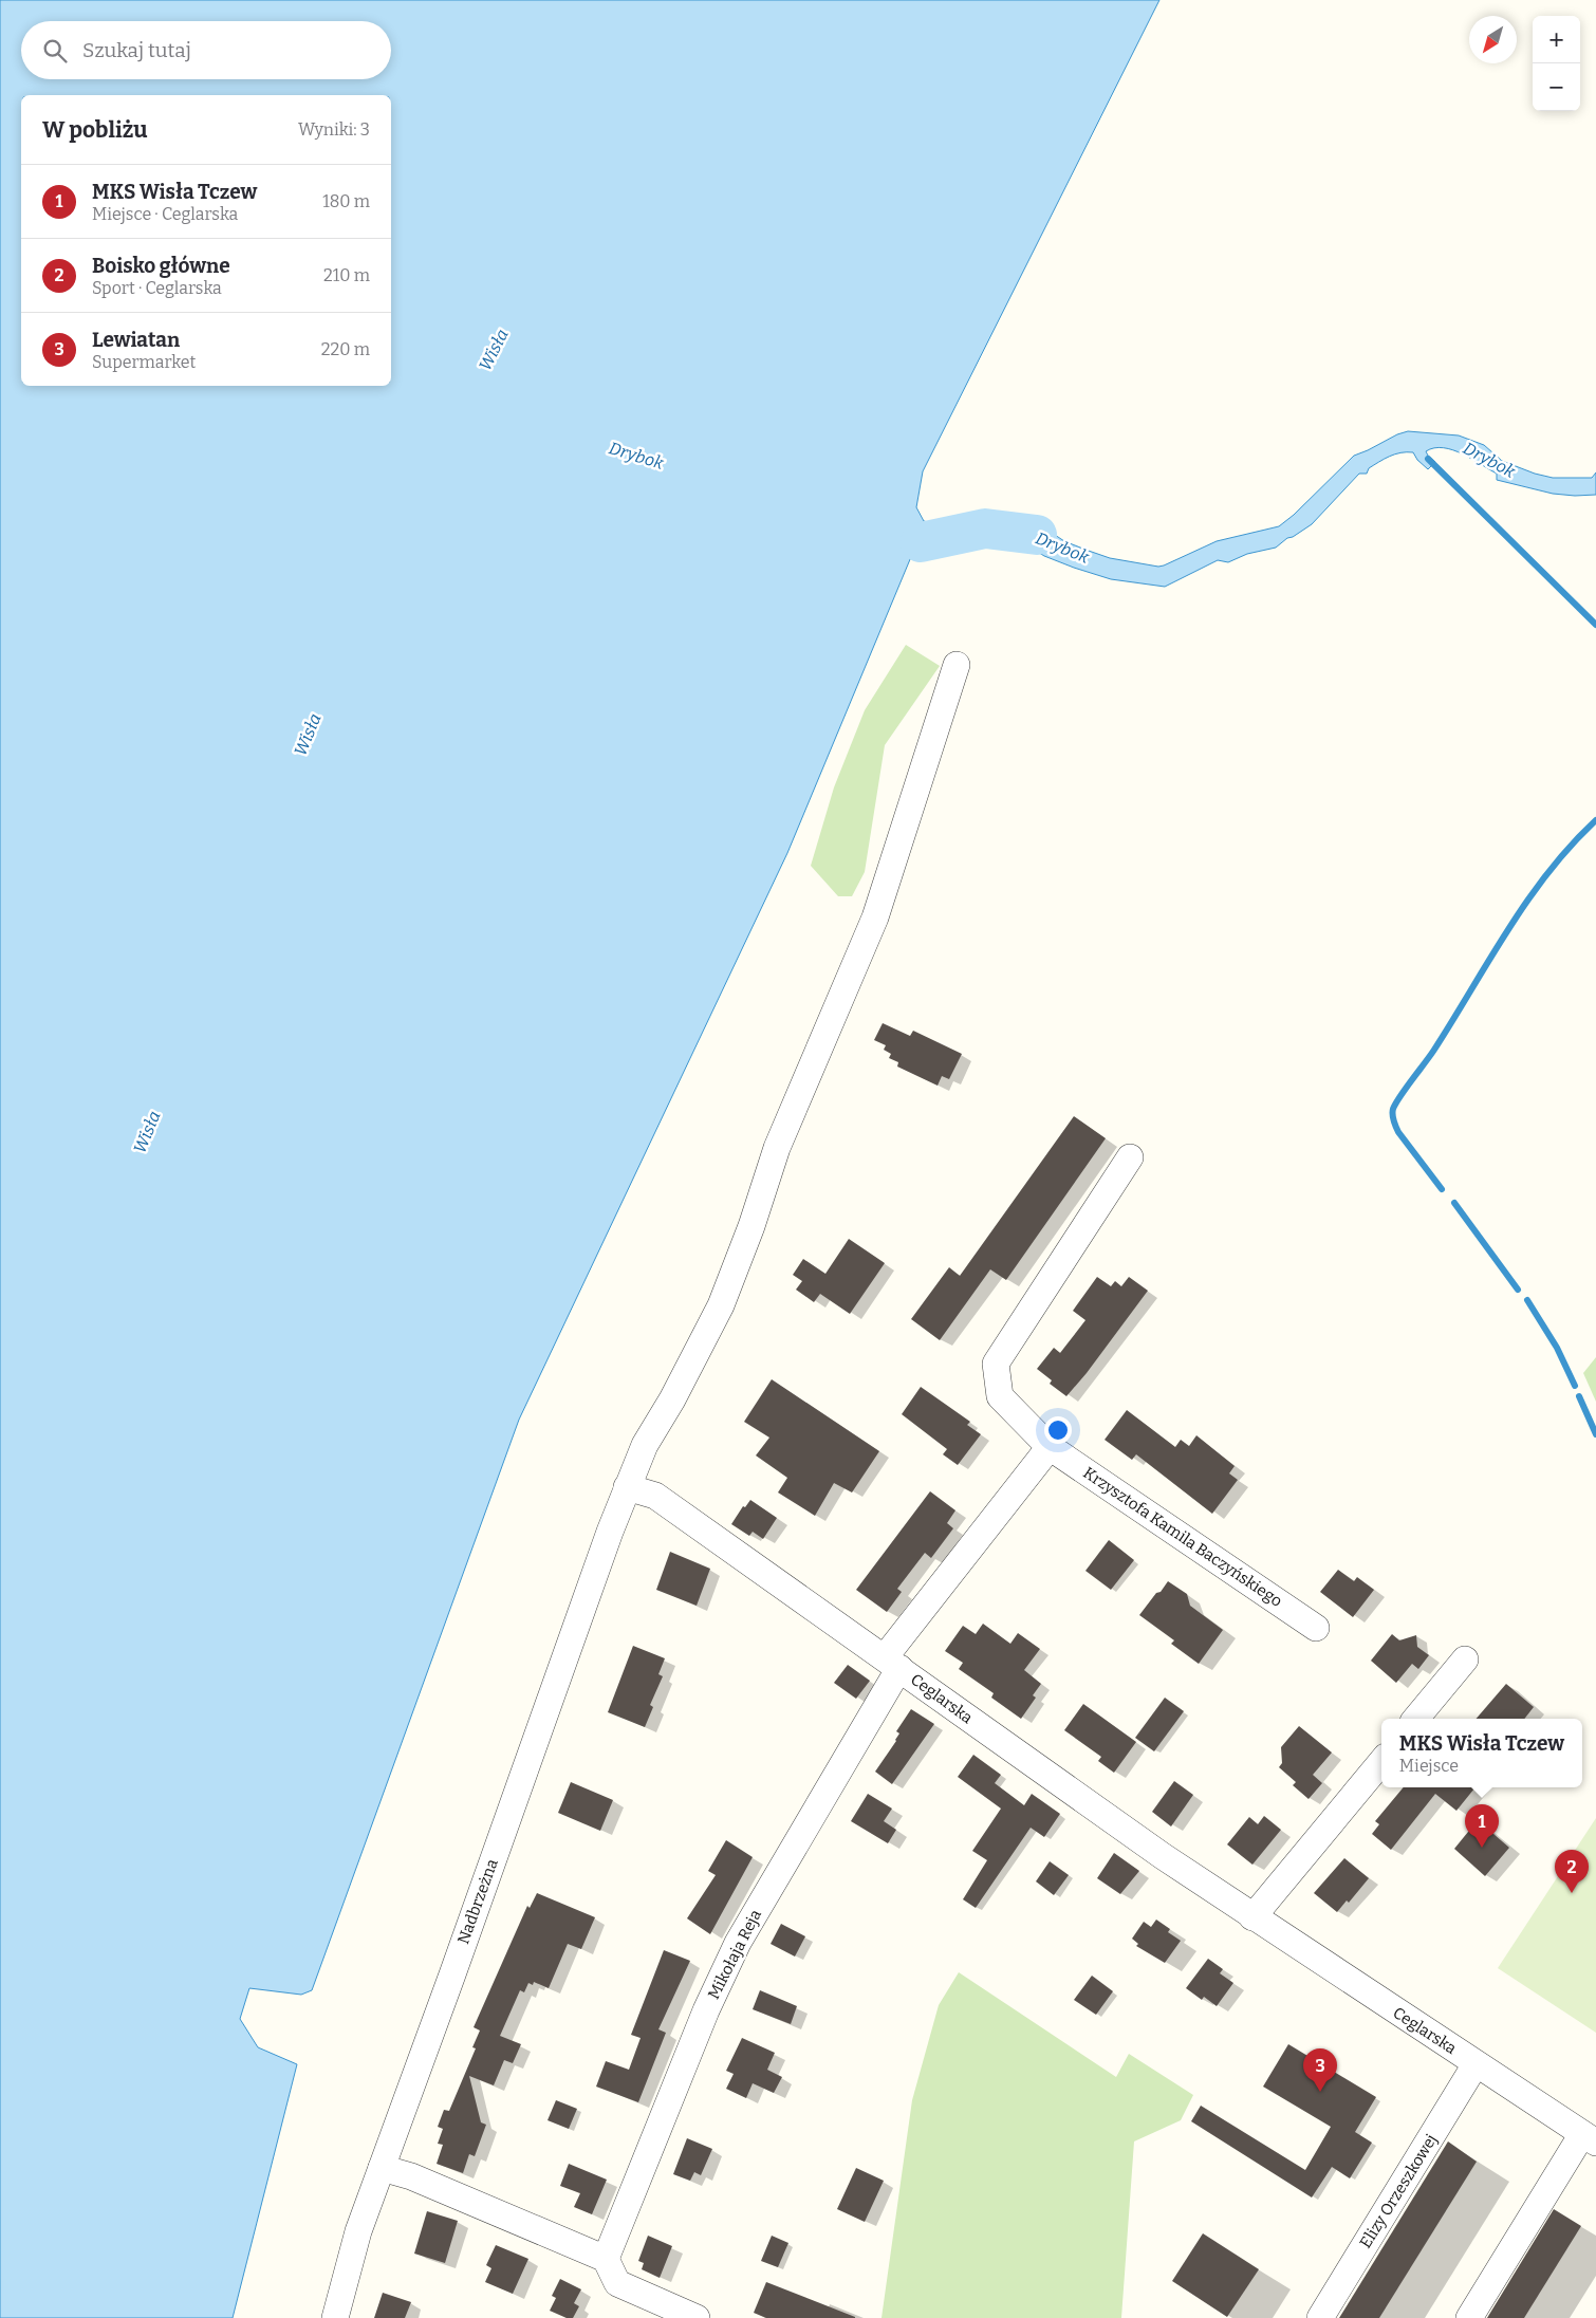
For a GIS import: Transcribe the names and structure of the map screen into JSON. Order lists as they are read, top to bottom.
{
  "streets": {
    "street": [
      "Krzysztofa Kamila Baczyńskiego",
      "Ceglarska",
      "Nadbrzeżna",
      "Mikołaja Reja",
      "Elizy Orzeszkowej"
    ]
  },
  "crossings": [
    ["Ceglarska", "Nadbrzeżna"],
    ["Ceglarska", "Mikołaja Reja"],
    ["Ceglarska", "Elizy Orzeszkowej"]
  ],
  "water": ["Wisła", "Drybok"],
  "north": "bottom left",
  "page": {
    "map_buttons": ["+", "−"],
    "search": "Szukaj tutaj",
    "heading": ["W pobliżu", "Wyniki: 3"],
    "list": [
      {
        "mark": "1",
        "name": "MKS Wisła Tczew",
        "note": "Miejsce · Ceglarska",
        "value": "180 m"
      },
      {
        "mark": "2",
        "name": "Boisko główne",
        "note": "Sport · Ceglarska",
        "value": "210 m"
      },
      {
        "mark": "3",
        "name": "Lewiatan",
        "note": "Supermarket",
        "value": "220 m"
      }
    ],
    "popup": ["MKS Wisła Tczew", "Miejsce"],
    "pins": ["1", "2", "3"]
  }
}
